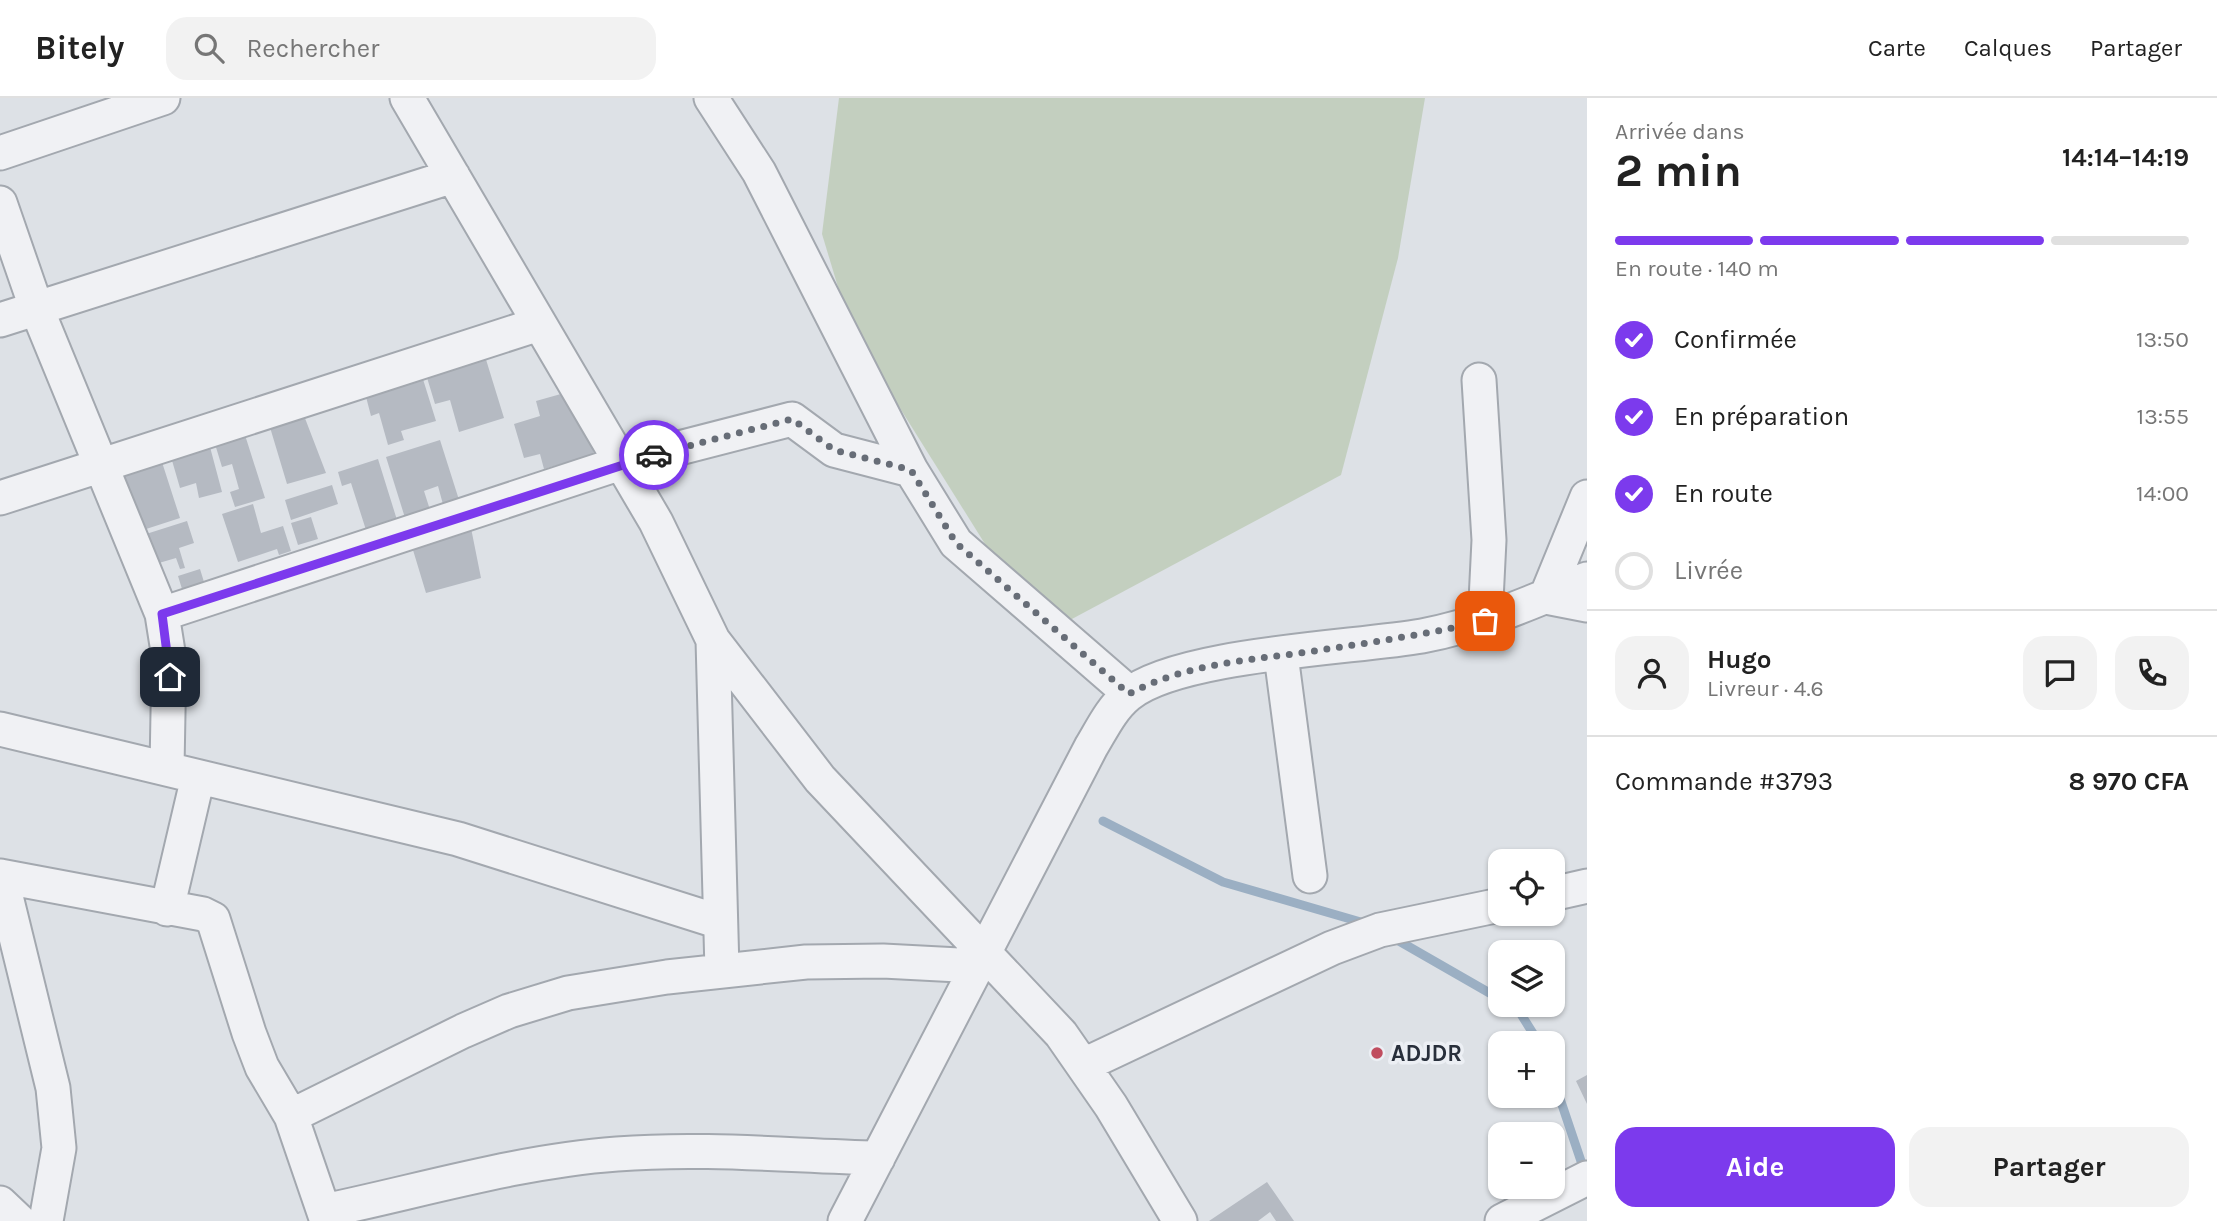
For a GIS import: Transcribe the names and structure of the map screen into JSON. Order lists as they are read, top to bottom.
{
  "places": ["ADJDR"],
  "page": {
    "header": "Bitely",
    "search": "Rechercher",
    "nav": ["Carte", "Calques", "Partager"],
    "heading": ["2 min", "Arrivée dans", "14:14–14:19"],
    "panel": [
      "Hugo",
      "Livreur · 4.6",
      "Commande #3793",
      "8 970 CFA"
    ],
    "bar": "En route · 140 m",
    "list": [
      ["Confirmée", "13:50"],
      ["En préparation", "13:55"],
      ["En route", "14:00"],
      "Livrée"
    ],
    "map_buttons": ["+", "−"],
    "buttons": ["Aide", "Partager"]
  }
}
